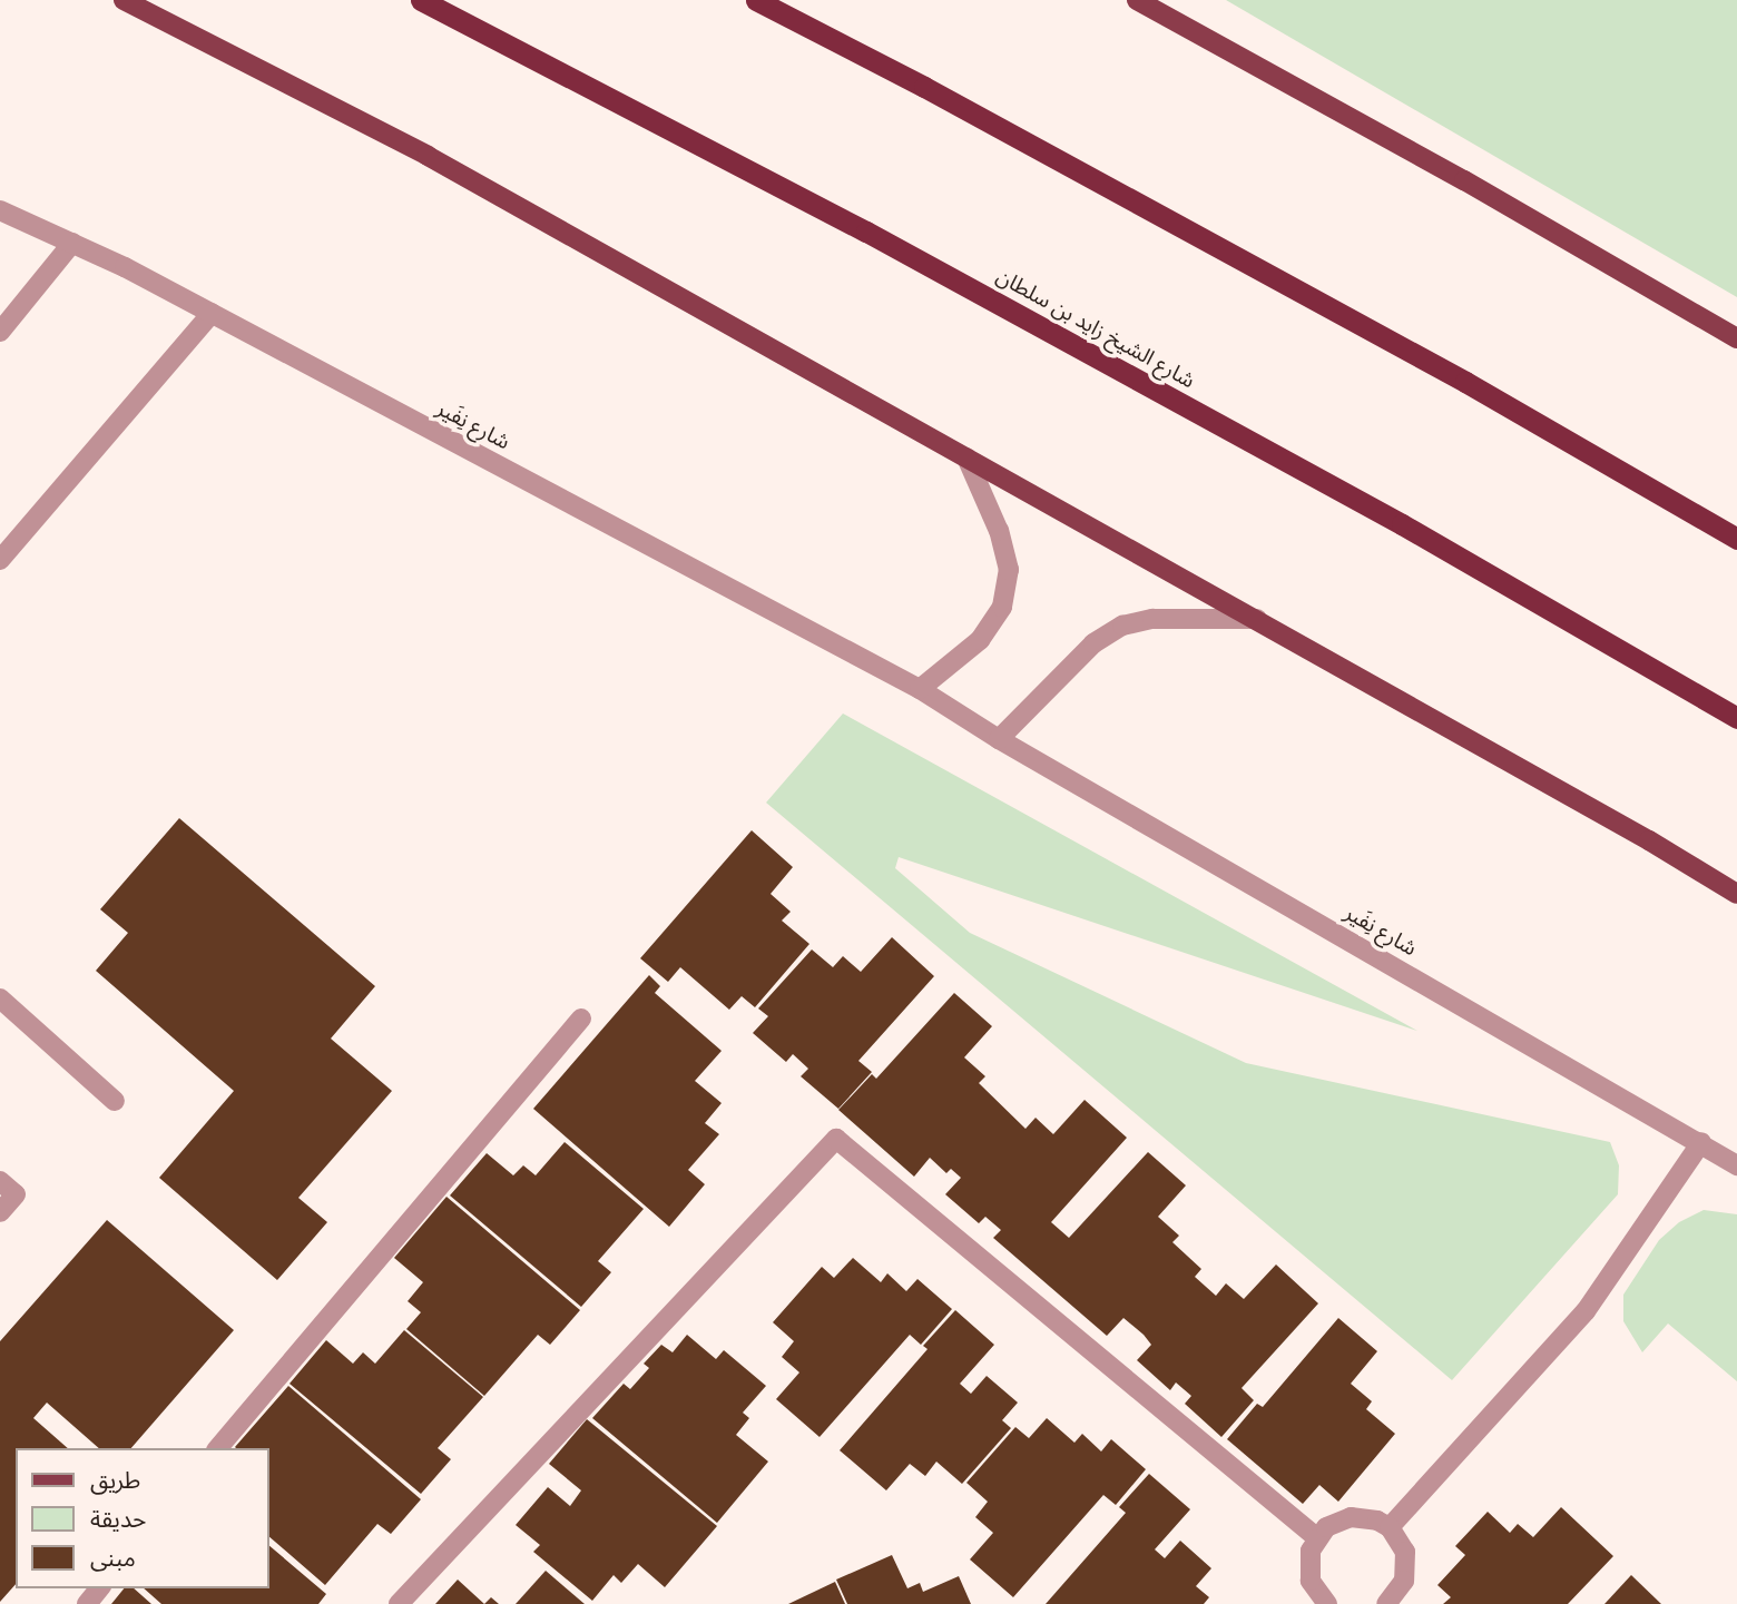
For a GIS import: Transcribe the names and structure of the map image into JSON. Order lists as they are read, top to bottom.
{
  "streets": {
    "highway": ["شارع الشيخ زايد بن سلطان"],
    "street": ["شارع نِفَير"]
  },
  "legend": ["طريق", "حديقة", "مبنى"]
}
